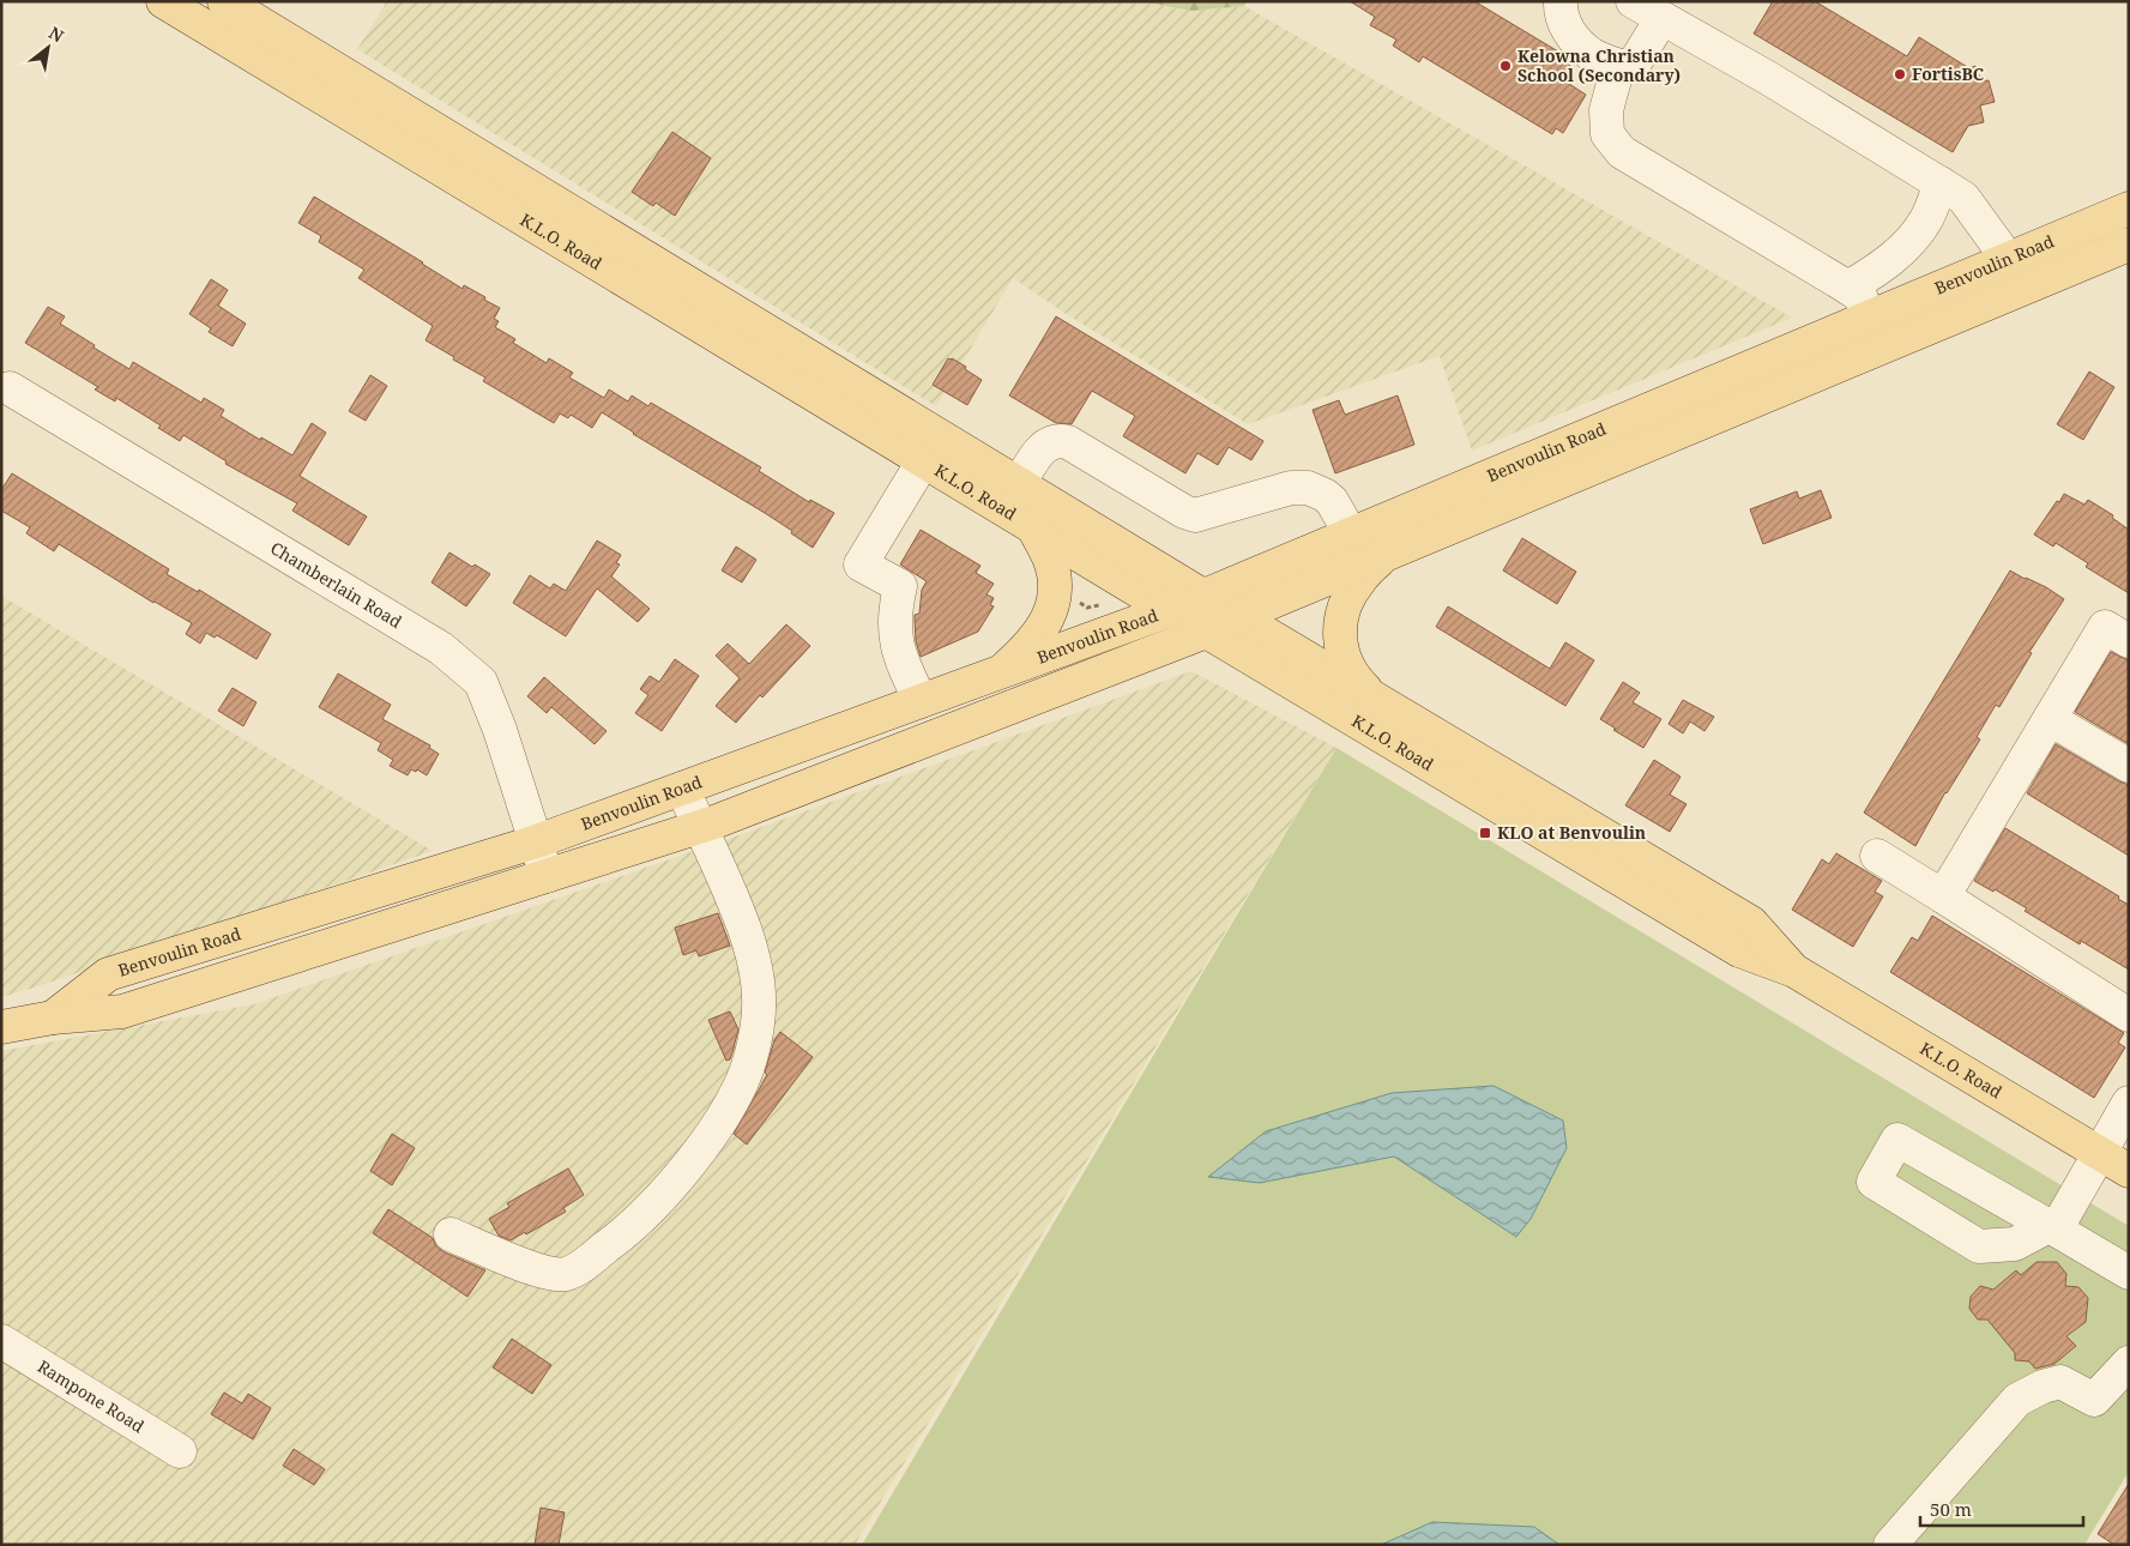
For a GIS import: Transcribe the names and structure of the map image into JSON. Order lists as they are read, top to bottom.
{
  "streets": {
    "main road": ["K.L.O. Road", "Benvoulin Road"],
    "street": ["Chamberlain Road", "Rampone Road"]
  },
  "crossings": [
    ["K.L.O. Road", "Benvoulin Road"],
    ["Benvoulin Road", "Chamberlain Road"]
  ],
  "places": {
    "other": ["Kelowna Christian School (Secondary)", "FortisBC"],
    "transit": ["KLO at Benvoulin"]
  },
  "scale_bar": "50 m",
  "north": "top right"
}
